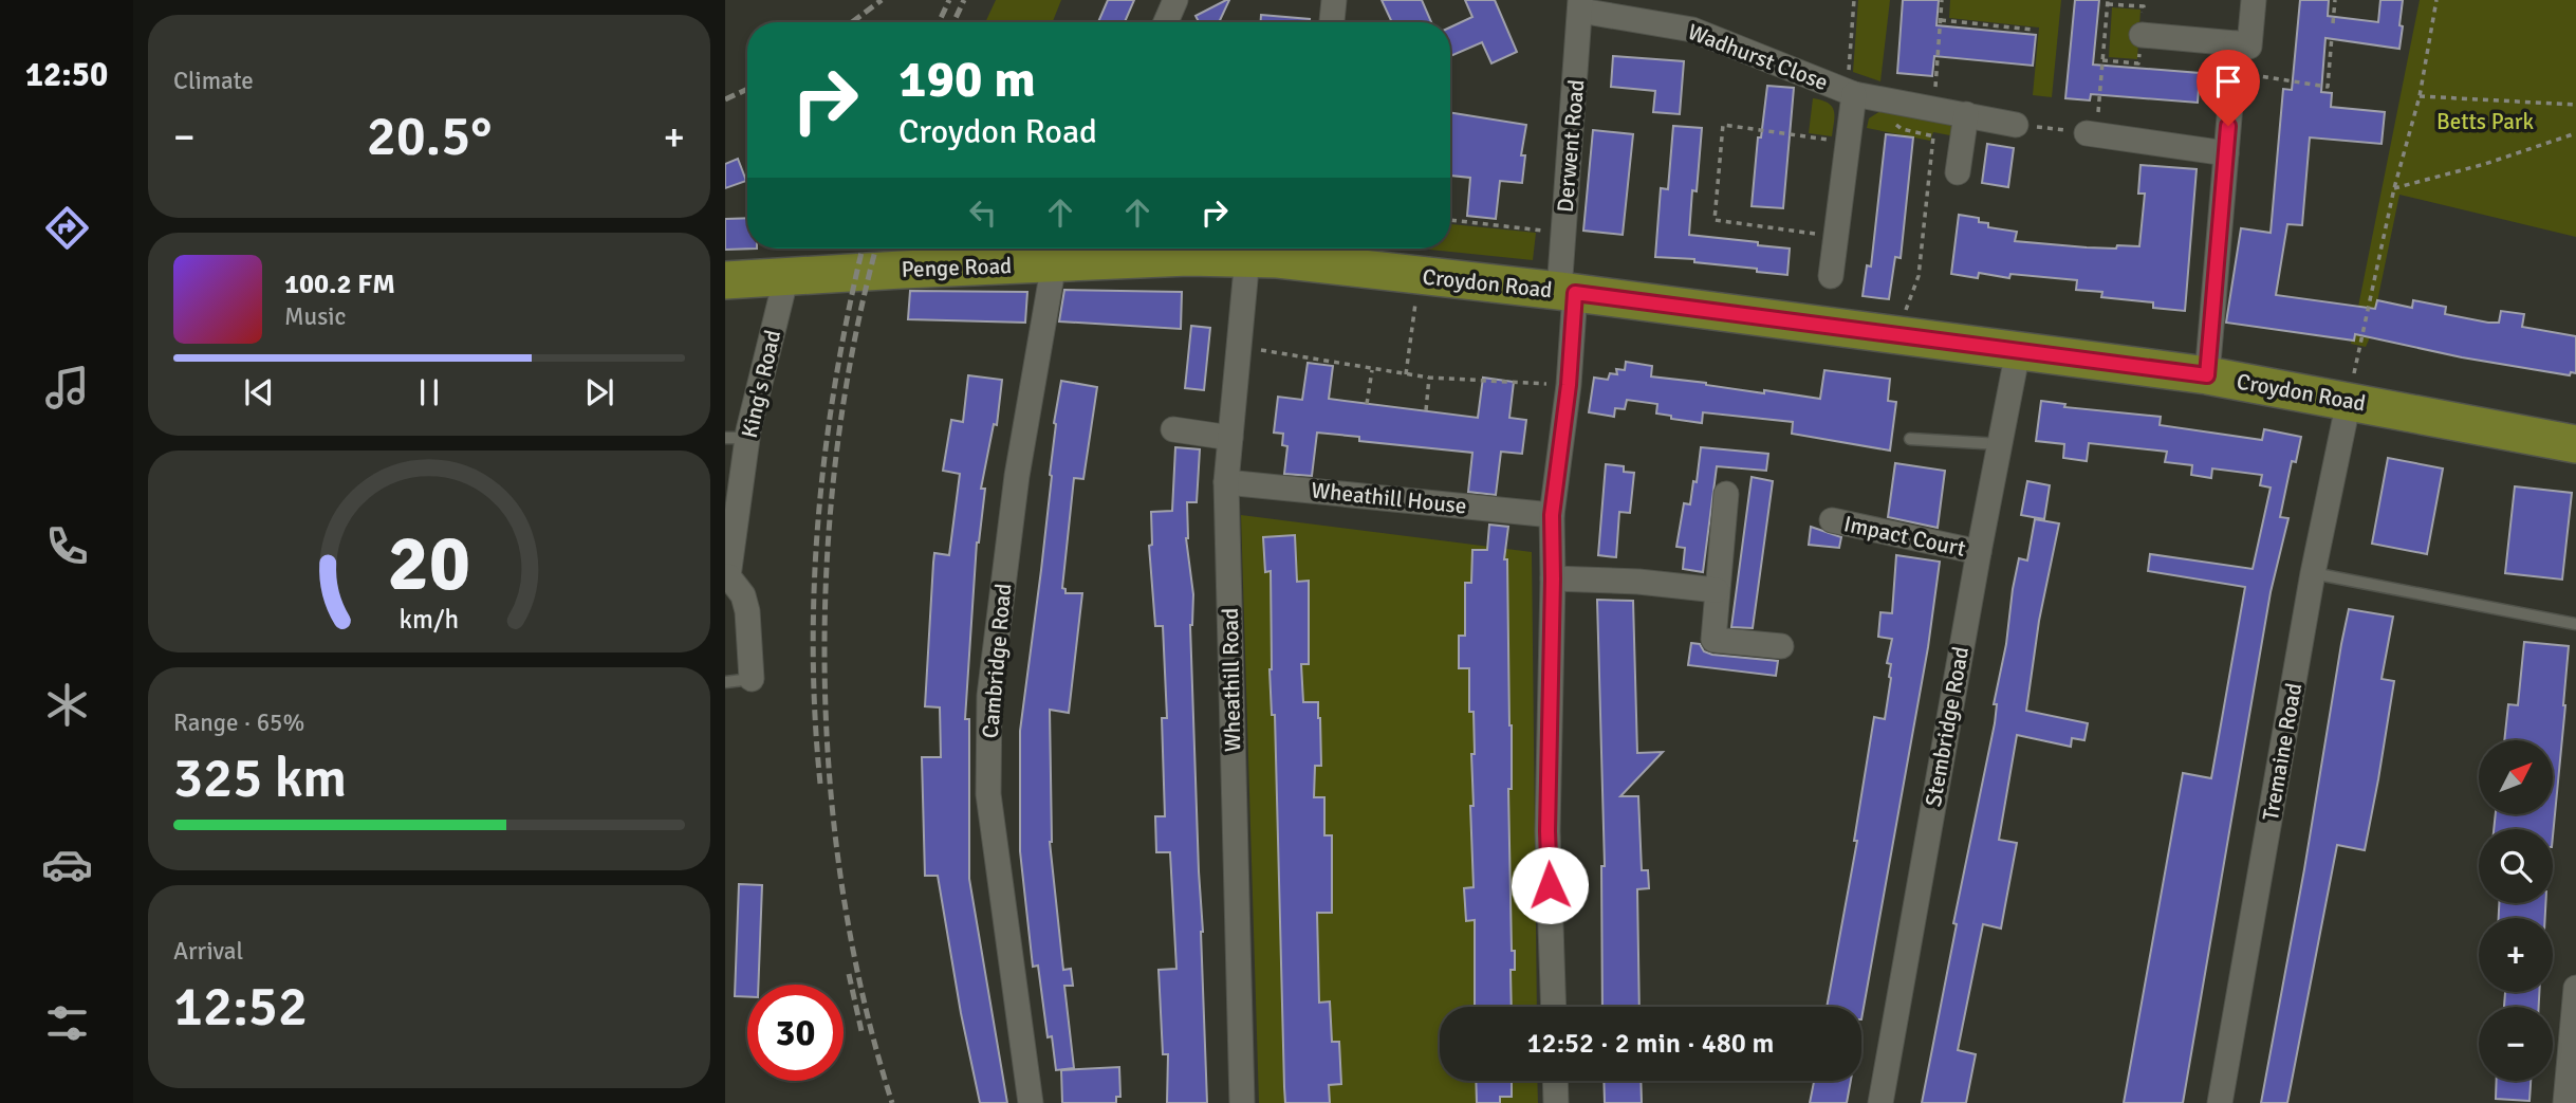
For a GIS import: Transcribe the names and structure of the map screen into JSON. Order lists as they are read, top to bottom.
{
  "streets": {
    "main road": ["Penge Road", "Croydon Road"],
    "street": [
      "Wadhurst Close",
      "Derwent Road",
      "King's Road",
      "Wheathill House",
      "Impact Court",
      "Cambridge Road",
      "Wheathill Road",
      "Stembridge Road",
      "Tremaine Road"
    ]
  },
  "crossings": [
    ["Wadhurst Close", "Derwent Road"],
    ["Derwent Road", "Croydon Road"],
    ["Derwent Road", "Wheathill House"],
    ["Penge Road", "Croydon Road"],
    ["Penge Road", "King's Road"],
    ["Penge Road", "Cambridge Road"],
    ["Croydon Road", "Wheathill Road"],
    ["Croydon Road", "Stembridge Road"],
    ["Croydon Road", "Tremaine Road"],
    ["Wheathill House", "Wheathill Road"],
    ["Impact Court", "Stembridge Road"]
  ],
  "parks": ["Betts Park"],
  "north": "top right",
  "page": {
    "tabs": "12:50",
    "tile": [
      "Climate",
      ["Range · 65%", "325 km"],
      ["Arrival", "12:52"]
    ],
    "turn": ["190 m", "Croydon Road"],
    "heat": ["−", "20.5°", "+"],
    "song": ["100.2 FM", "Music"],
    "map_buttons": ["+", "−"],
    "limit": "30",
    "trip": "12:52 · 2 min · 480 m",
    "gauge": ["20", "km/h"]
  }
}
